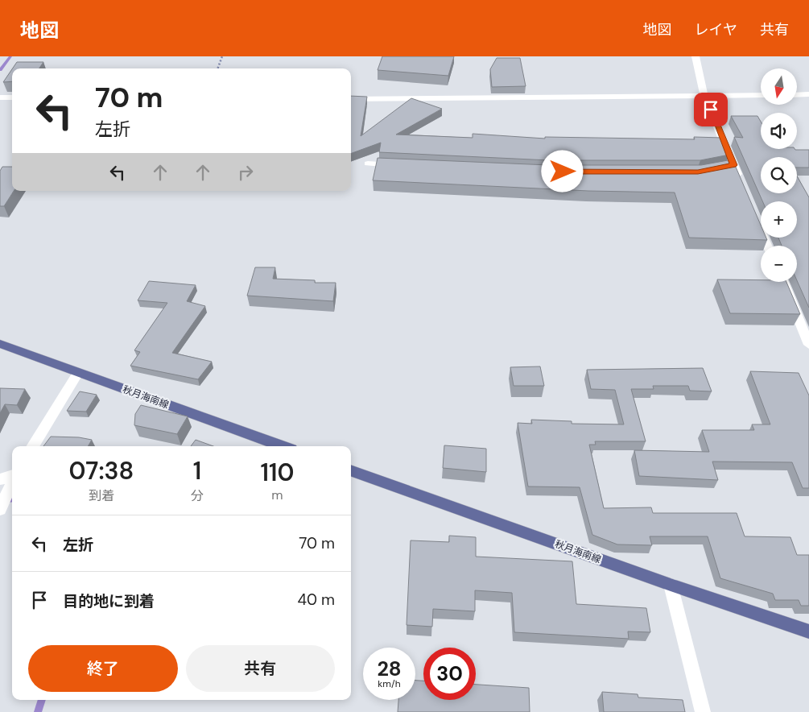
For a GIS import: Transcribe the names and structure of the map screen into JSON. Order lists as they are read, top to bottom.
{
  "streets": {
    "main road": ["秋月海南線"]
  },
  "north": "bottom",
  "page": {
    "header": "地図",
    "nav": ["地図", "レイヤ", "共有"],
    "map_buttons": ["+", "−"],
    "turn": ["70 m", "左折"],
    "eta": [
      "07:38",
      "到着",
      "1",
      "分",
      "110",
      "m"
    ],
    "list": [
      {
        "name": "左折",
        "value": "70 m"
      },
      {
        "name": "目的地に到着",
        "value": "40 m"
      }
    ],
    "buttons": ["終了", "共有"],
    "speed": "28 km/h",
    "limit": "30"
  }
}
